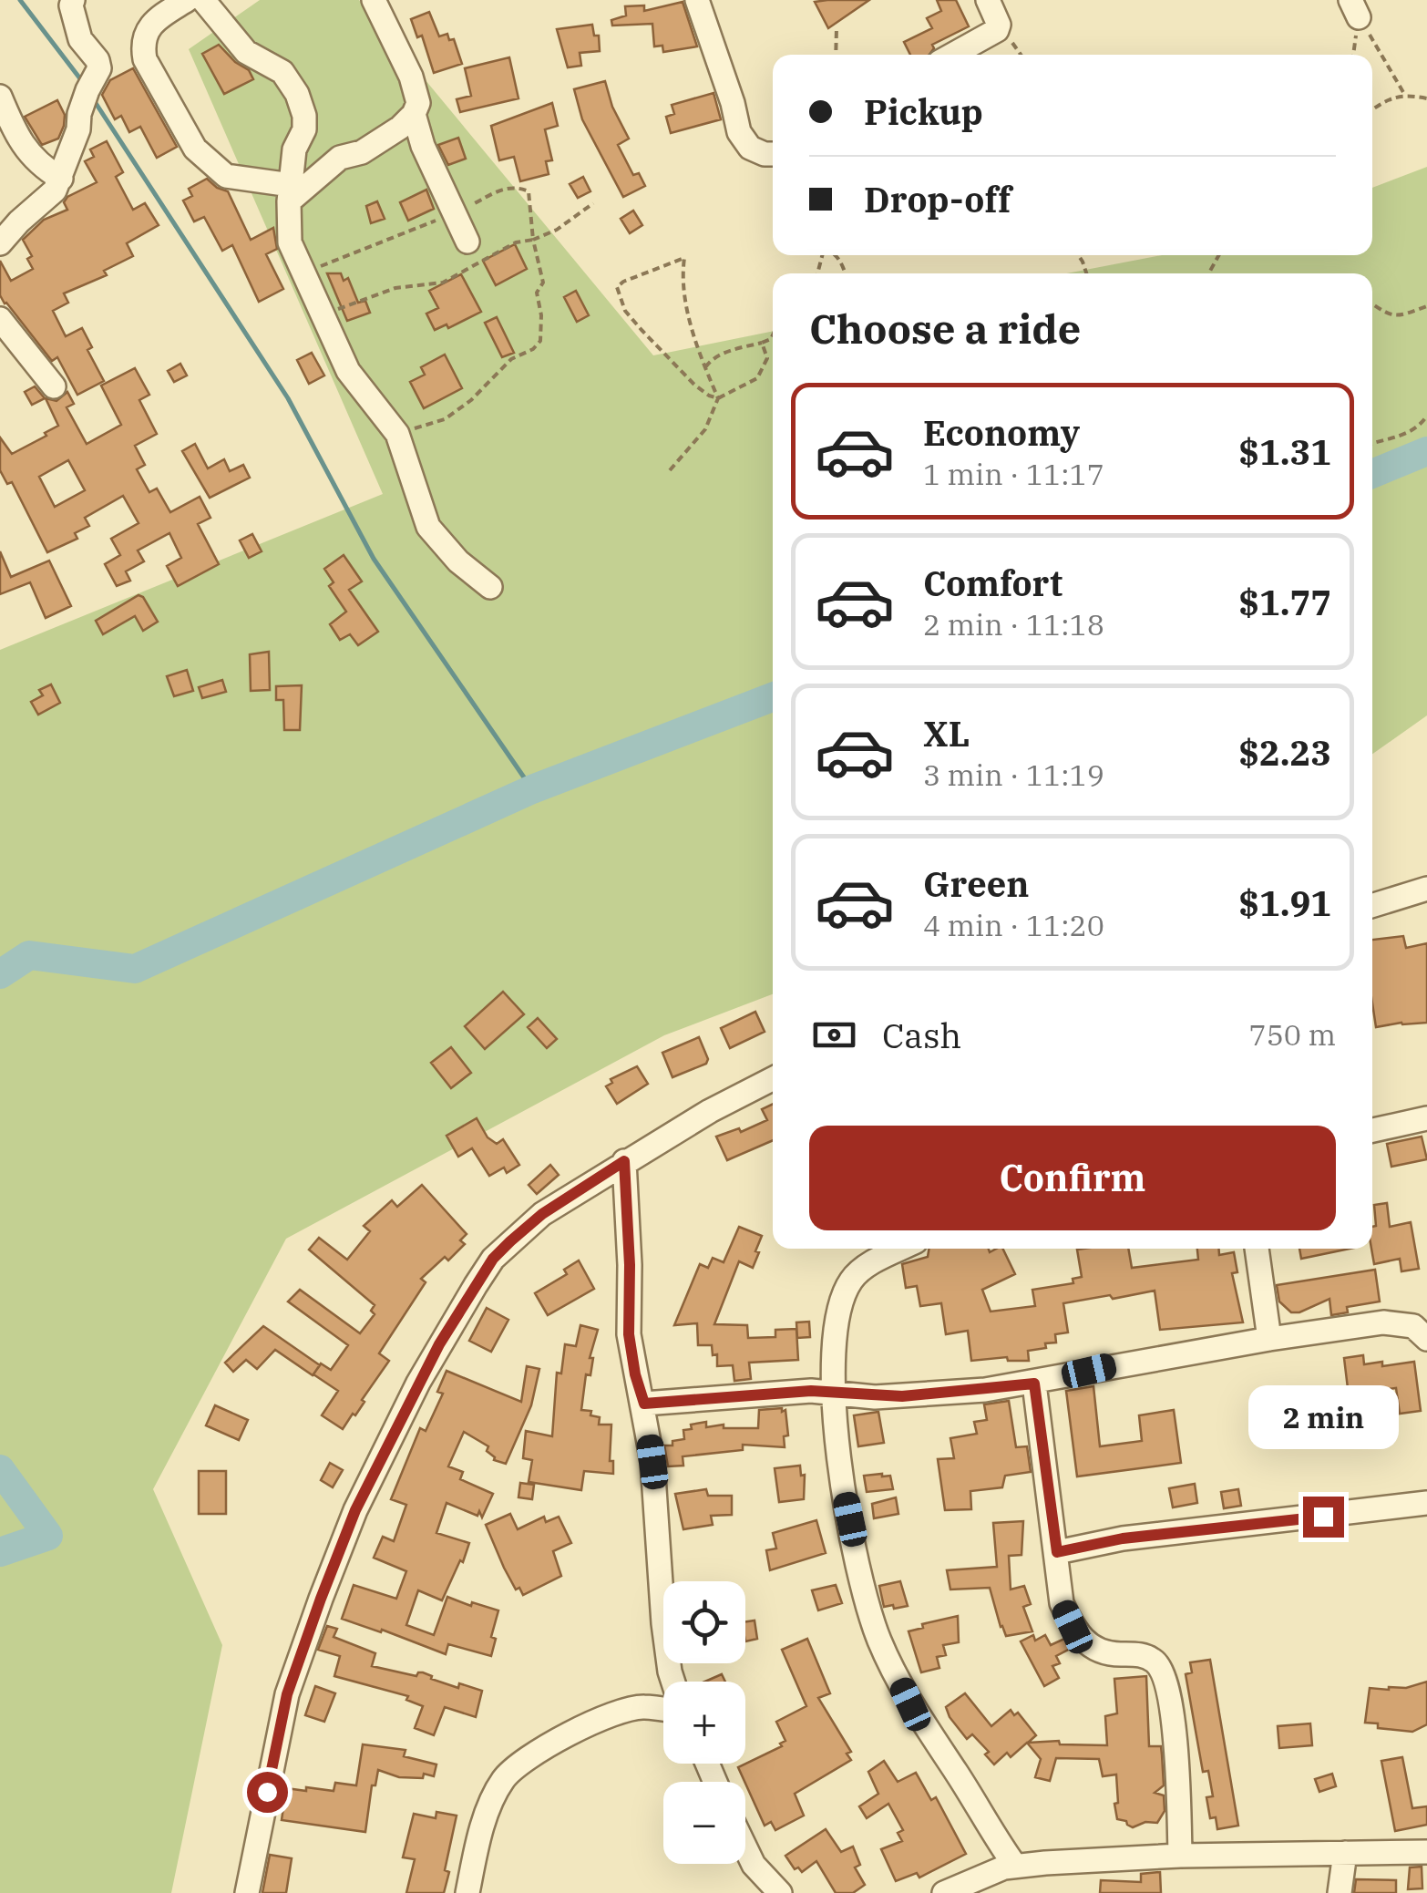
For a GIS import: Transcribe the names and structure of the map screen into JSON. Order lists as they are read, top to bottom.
{
  "page": {
    "banner": ["Pickup", "Drop-off"],
    "heading": "Choose a ride",
    "list": [
      {
        "name": "Economy",
        "note": "1 min · 11:17",
        "value": "$1.31"
      },
      {
        "name": "Comfort",
        "note": "2 min · 11:18",
        "value": "$1.77"
      },
      {
        "name": "XL",
        "note": "3 min · 11:19",
        "value": "$2.23"
      },
      {
        "name": "Green",
        "note": "4 min · 11:20",
        "value": "$1.91"
      }
    ],
    "pay": ["Cash", "750 m"],
    "buttons": "Confirm",
    "bubble": "2 min",
    "map_buttons": ["+", "−"]
  }
}
